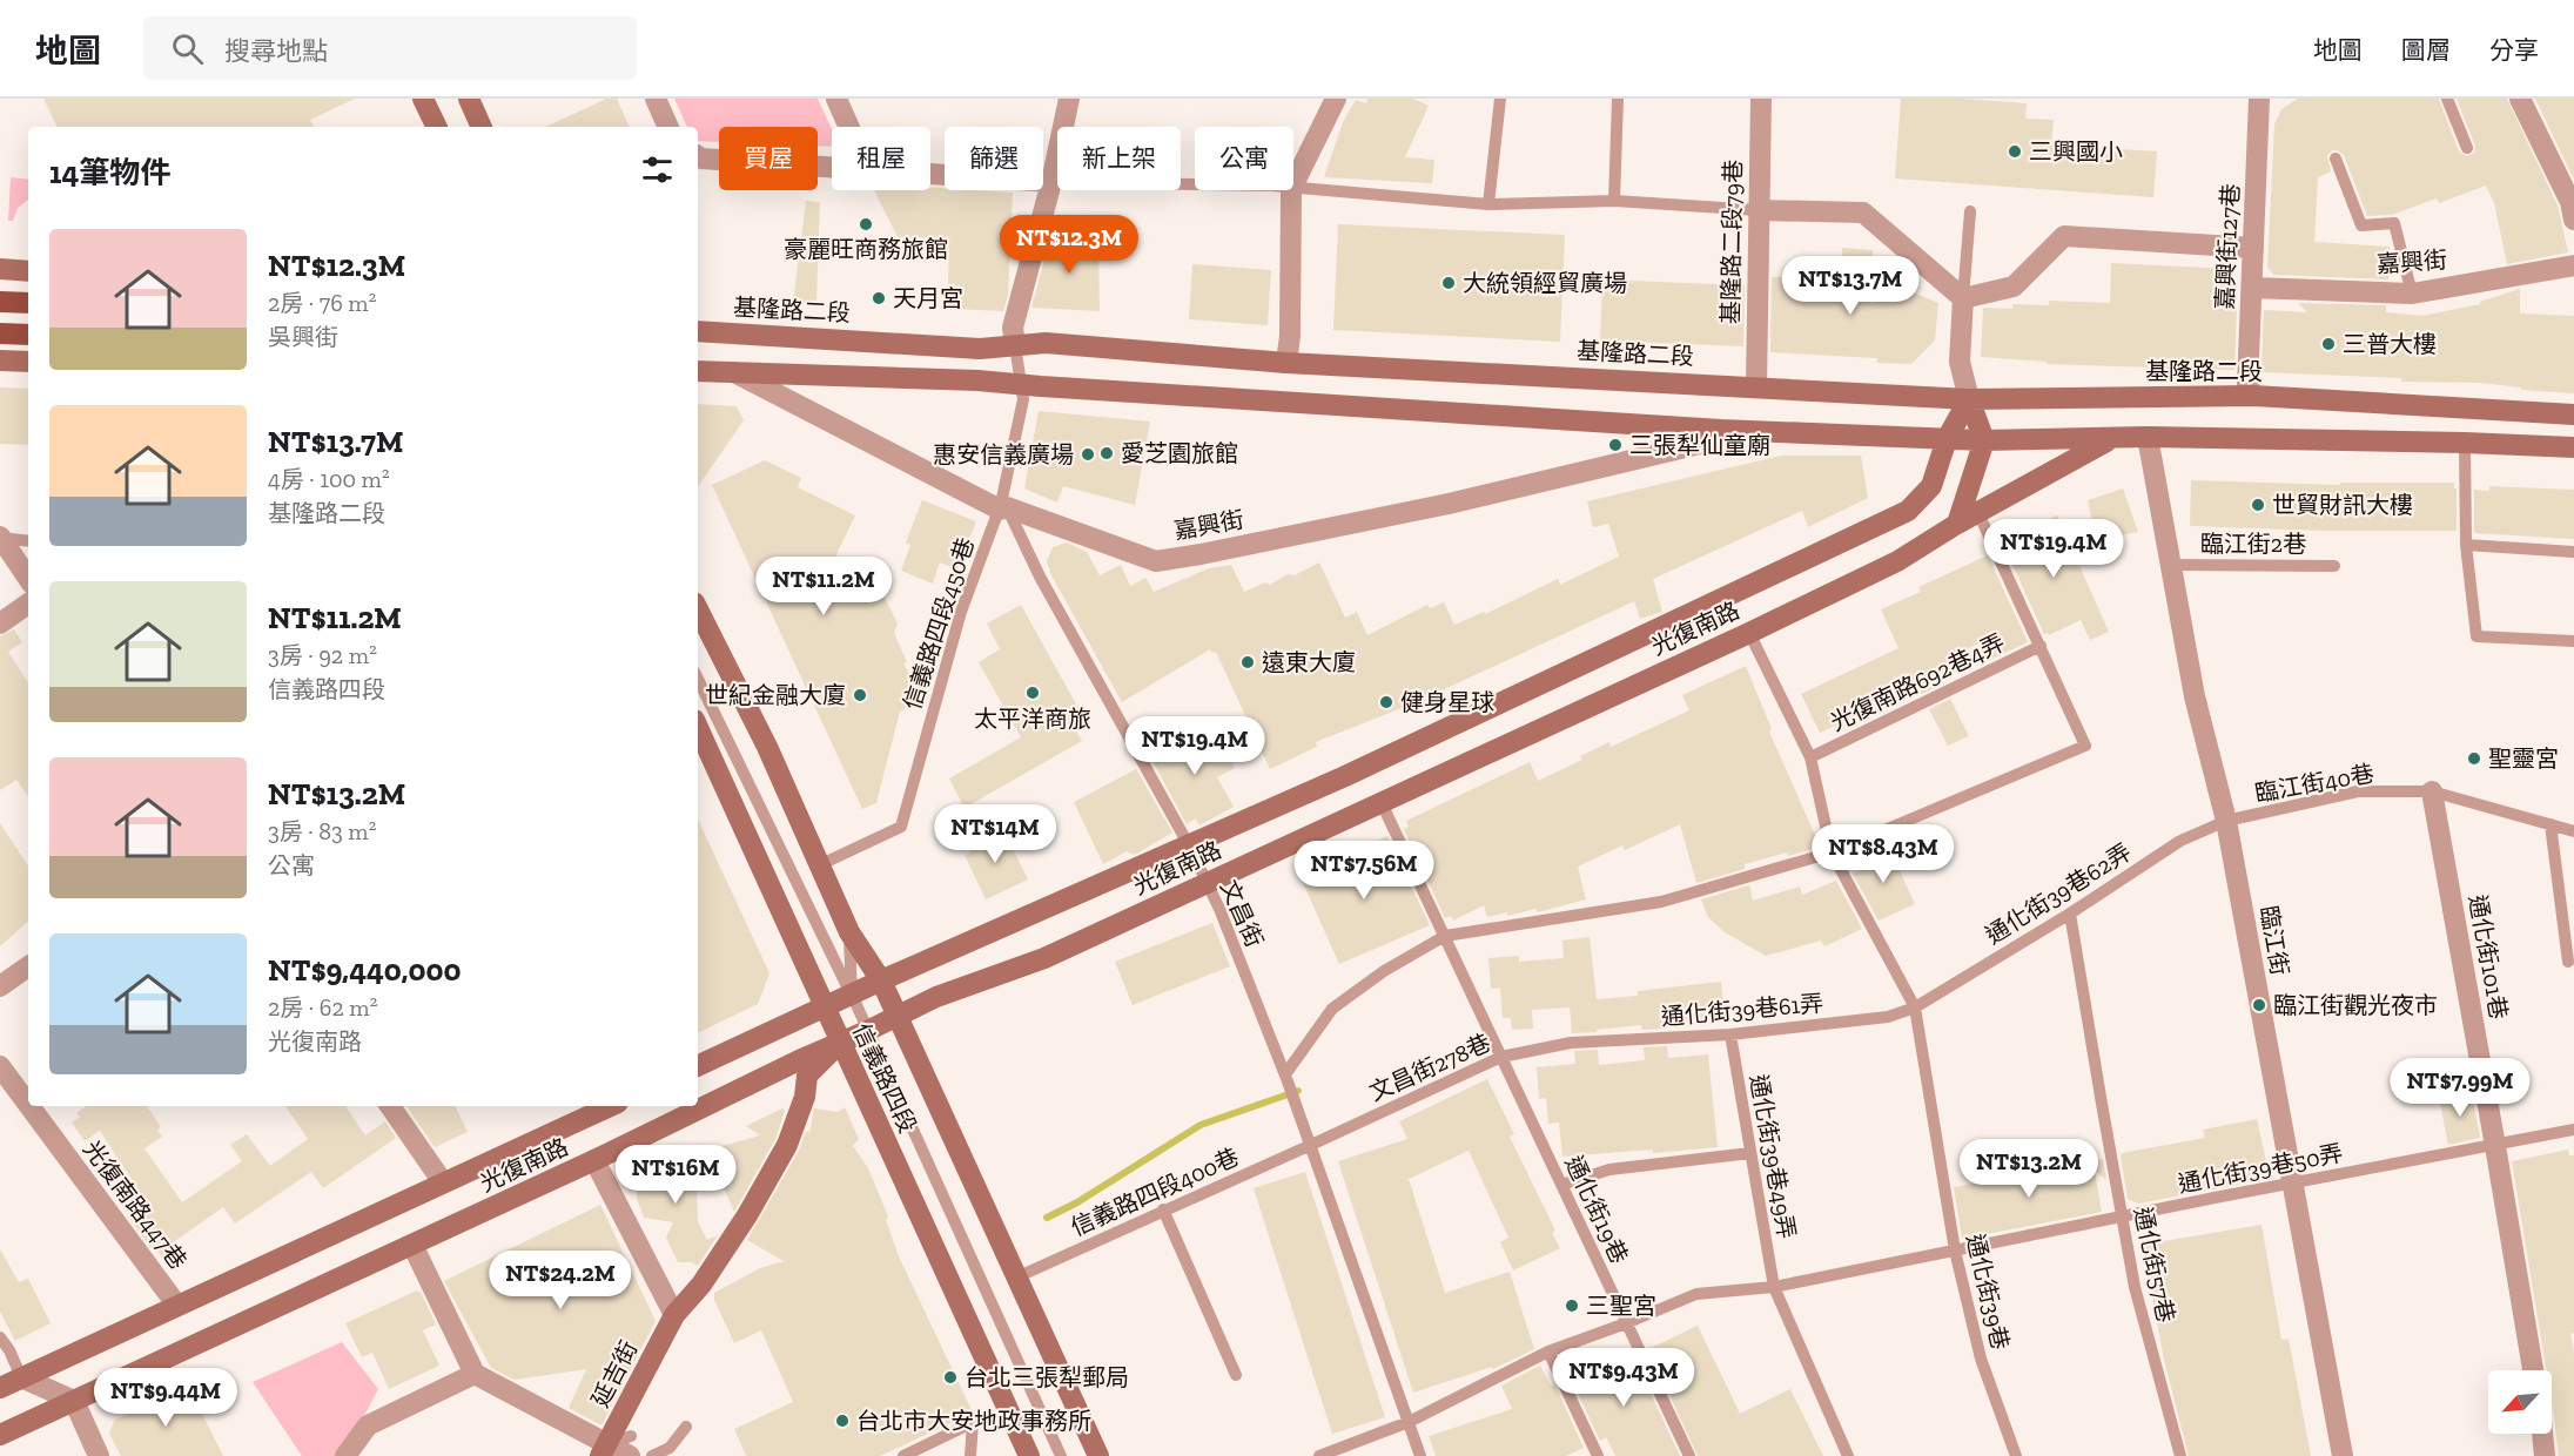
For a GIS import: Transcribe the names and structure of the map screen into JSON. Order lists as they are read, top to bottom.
{
  "streets": {
    "main road": [
      "基隆路二段",
      "光復南路",
      "信義路四段",
      "延吉街"
    ],
    "street": [
      "基隆路二段79巷",
      "嘉興街127巷",
      "嘉興街",
      "臨江街",
      "通化街101巷",
      "光復南路447巷"
    ],
    "lane": [
      "臨江街2巷",
      "信義路四段450巷",
      "光復南路692巷4弄",
      "臨江街40巷",
      "通化街39巷62弄",
      "文昌街",
      "通化街39巷61弄",
      "文昌街278巷",
      "通化街39巷49弄",
      "通化街39巷50弄",
      "信義路四段400巷",
      "通化街19巷",
      "通化街57巷",
      "通化街39巷"
    ]
  },
  "crossings": [
    ["基隆路二段79巷", "基隆路二段"],
    ["嘉興街127巷", "嘉興街"],
    ["嘉興街127巷", "基隆路二段"],
    ["嘉興街", "信義路四段450巷"],
    ["嘉興街", "文昌街"],
    ["基隆路二段", "信義路四段450巷"],
    ["基隆路二段", "光復南路"],
    ["臨江街2巷", "臨江街"],
    ["信義路四段450巷", "文昌街"],
    ["信義路四段450巷", "信義路四段"],
    ["光復南路", "文昌街"],
    ["光復南路", "信義路四段"],
    ["光復南路", "光復南路447巷"],
    ["光復南路", "通化街19巷"],
    ["光復南路", "通化街39巷"],
    ["光復南路", "延吉街"],
    ["光復南路692巷4弄", "通化街39巷"],
    ["臨江街40巷", "通化街39巷62弄"],
    ["臨江街40巷", "臨江街"],
    ["臨江街40巷", "通化街101巷"],
    ["通化街39巷62弄", "臨江街"],
    ["通化街39巷62弄", "通化街39巷61弄"],
    ["通化街39巷62弄", "通化街57巷"],
    ["通化街39巷62弄", "通化街39巷"],
    ["文昌街", "文昌街278巷"],
    ["文昌街", "信義路四段400巷"],
    ["臨江街", "通化街39巷50弄"],
    ["通化街101巷", "通化街39巷50弄"],
    ["通化街39巷61弄", "文昌街278巷"],
    ["通化街39巷61弄", "通化街39巷49弄"],
    ["通化街39巷61弄", "通化街39巷"],
    ["文昌街278巷", "信義路四段400巷"],
    ["文昌街278巷", "通化街19巷"],
    ["信義路四段", "信義路四段400巷"],
    ["信義路四段", "延吉街"],
    ["通化街39巷50弄", "通化街57巷"],
    ["通化街39巷50弄", "通化街39巷"]
  ],
  "places": [
    "三興國小",
    "豪麗旺商務旅館",
    "大統領經貿廣場",
    "天月宮",
    "三普大樓",
    "三張犁仙童廟",
    "愛芝園旅館",
    "惠安信義廣場",
    "世貿財訊大樓",
    "遠東大廈",
    "太平洋商旅",
    "世紀金融大廈",
    "健身星球",
    "聖靈宮",
    "臨江街觀光夜市",
    "三聖宮",
    "台北三張犁郵局",
    "台北市大安地政事務所"
  ],
  "north": "bottom left",
  "page": {
    "header": "地圖",
    "search": "搜尋地點",
    "nav": ["地圖", "圖層", "分享"],
    "chip": [
      "買屋",
      "租屋",
      "篩選",
      "新上架",
      "公寓"
    ],
    "heading": "14筆物件",
    "list": [
      {
        "name": "NT$12.3M",
        "note": "2房 · 76 m² · 吳興街"
      },
      {
        "name": "NT$13.7M",
        "note": "4房 · 100 m² · 基隆路二段"
      },
      {
        "name": "NT$11.2M",
        "note": "3房 · 92 m² · 信義路四段"
      },
      {
        "name": "NT$13.2M",
        "note": "3房 · 83 m² · 公寓"
      },
      {
        "name": "NT$9,440,000",
        "note": "2房 · 62 m² · 光復南路"
      }
    ],
    "price": [
      "NT$12.3M",
      "NT$13.7M",
      "NT$19.4M",
      "NT$11.2M",
      "NT$19.4M",
      "NT$14M",
      "NT$8.43M",
      "NT$7.56M",
      "NT$7.99M",
      "NT$13.2M",
      "NT$16M",
      "NT$24.2M",
      "NT$9.43M",
      "NT$9.44M"
    ]
  }
}
